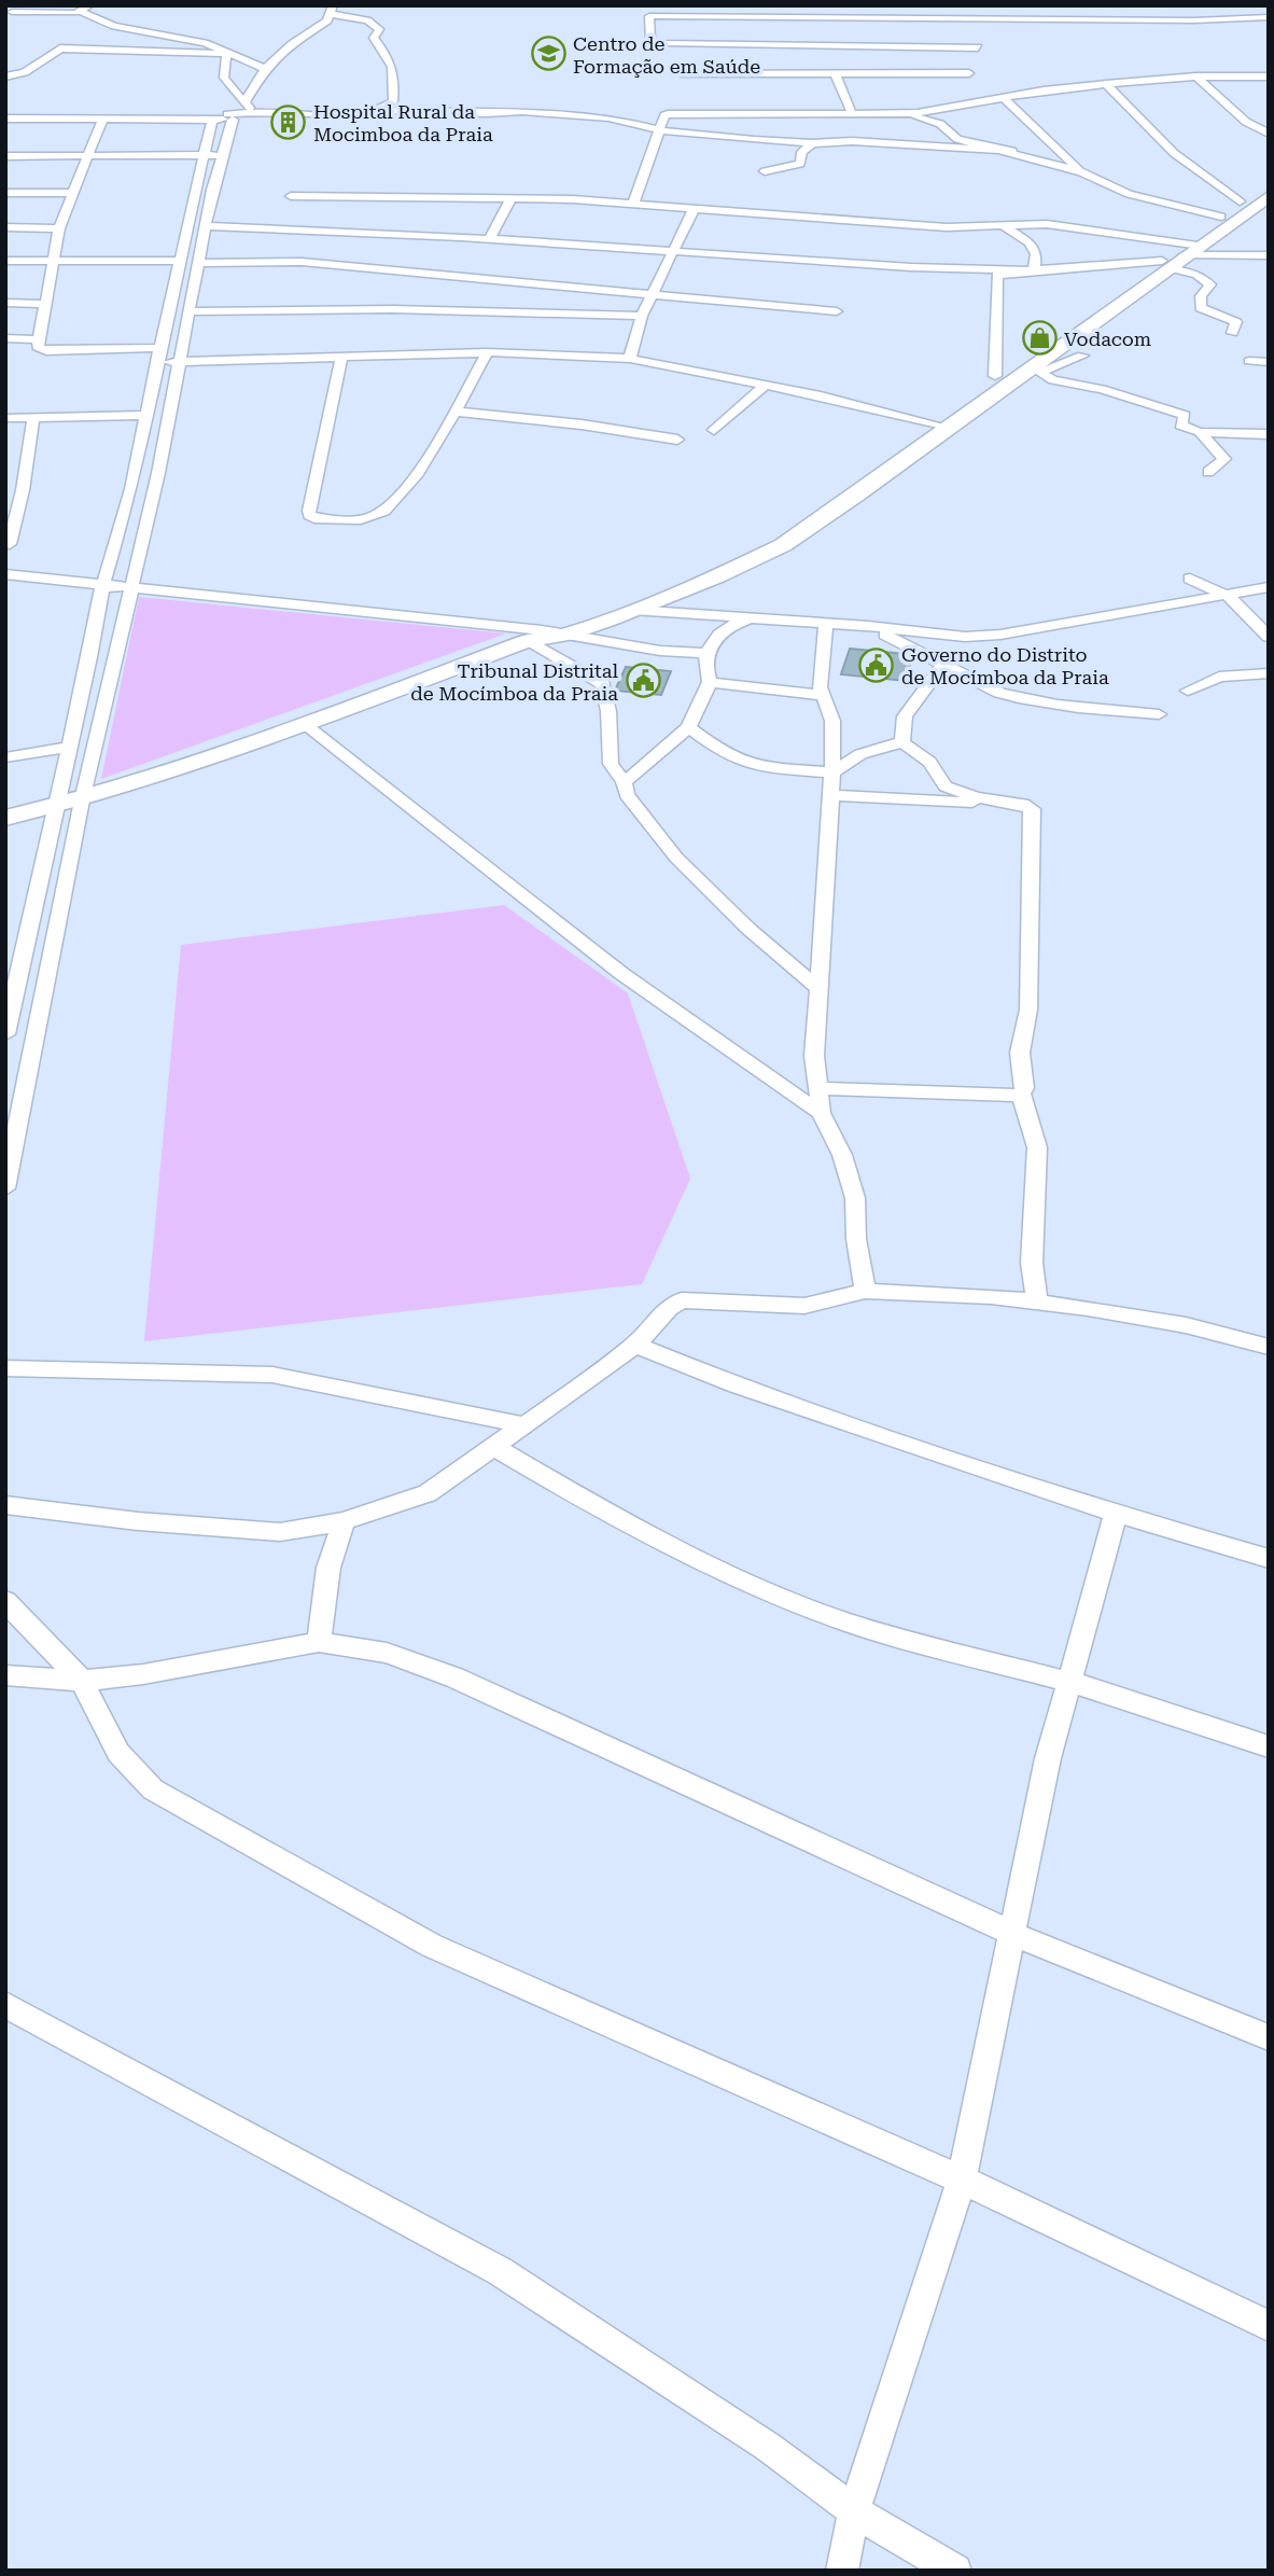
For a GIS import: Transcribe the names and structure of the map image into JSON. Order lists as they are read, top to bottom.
{
  "places": {
    "school or university": ["Centro de Formação em Saúde"],
    "building": ["Hospital Rural da Mocimboa da Praia"],
    "shop": ["Vodacom"],
    "public building": ["Governo do Distrito de Mocímboa da Praia", "Tribunal Distrital de Mocímboa da Praia"]
  }
}
